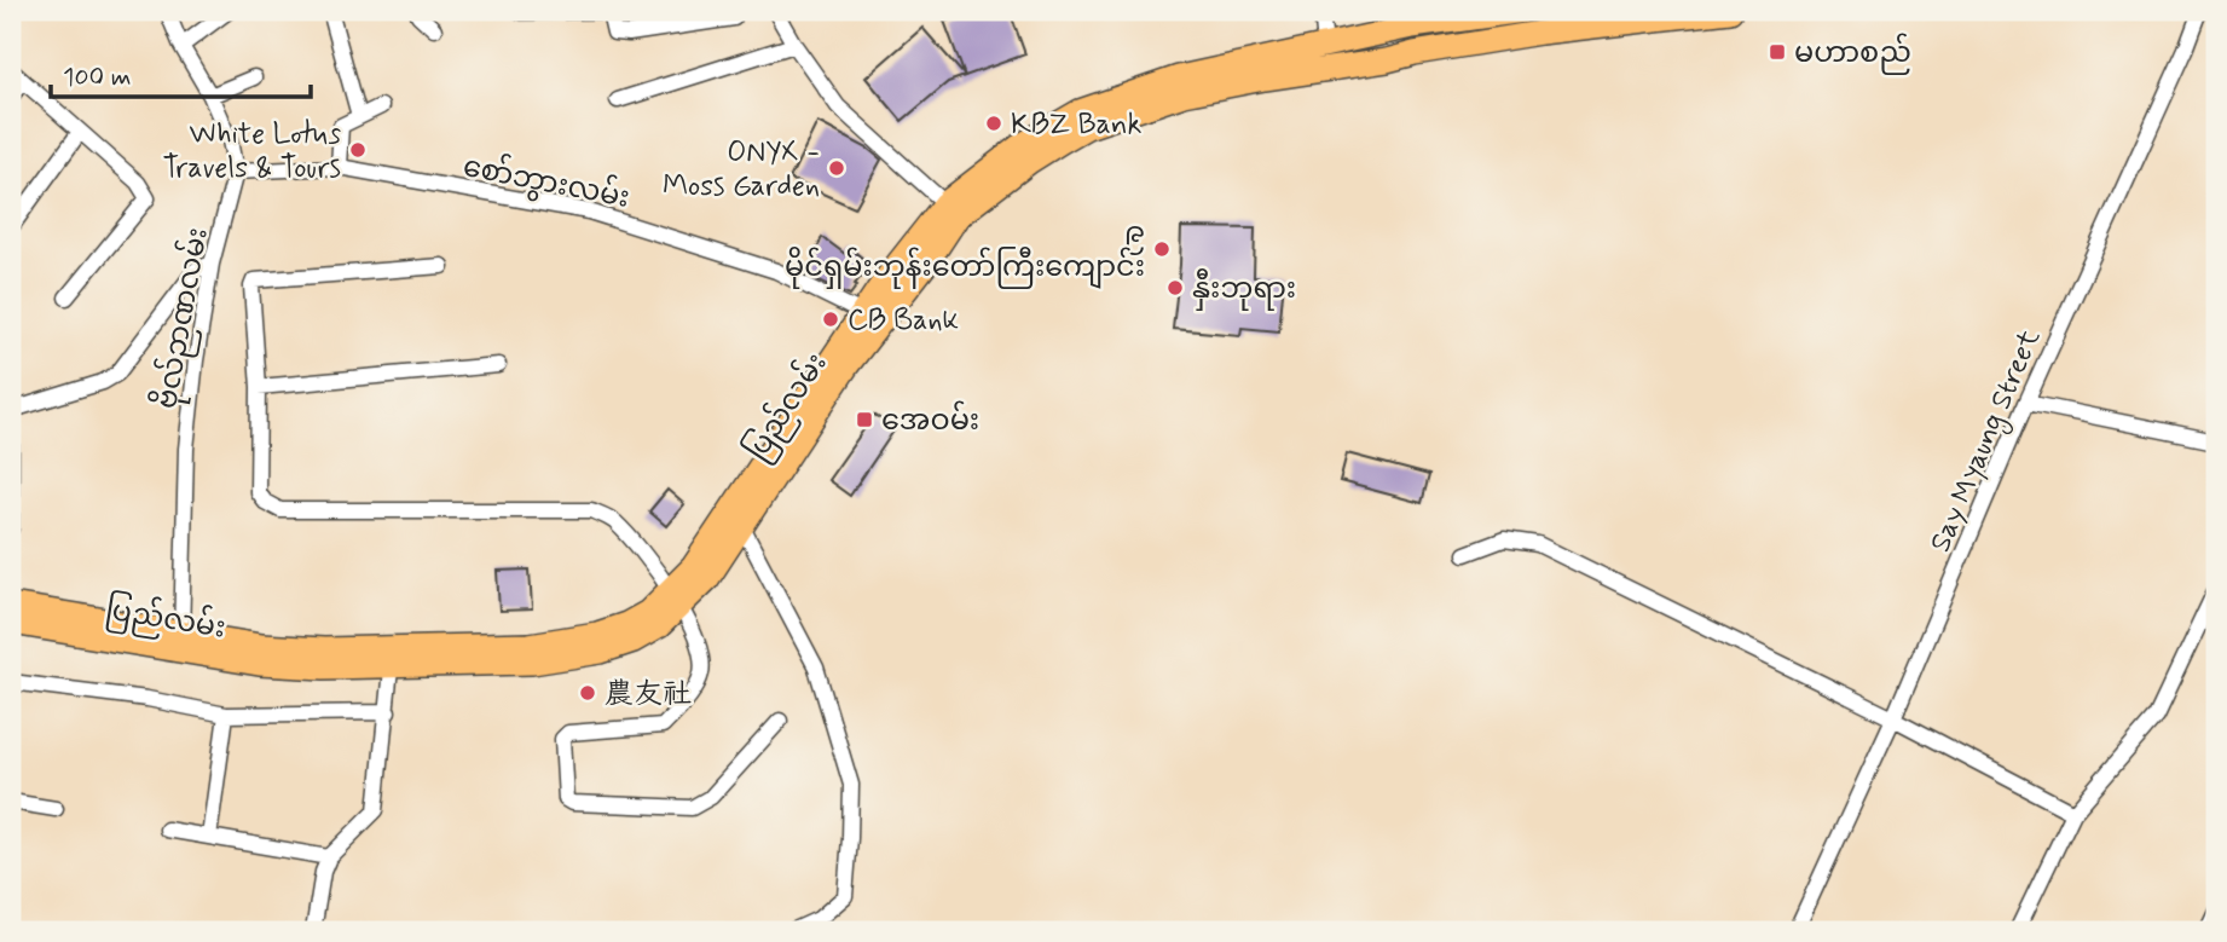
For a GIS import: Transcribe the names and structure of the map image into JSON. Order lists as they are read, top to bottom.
{
  "streets": {
    "highway": ["ပြည်လမ်း"],
    "street": ["စော်ဘွားလမ်း", "ဗိုလ်ဉာဏလမ်း", "Say Myaung Street"]
  },
  "crossings": [
    ["စော်ဘွားလမ်း", "ဗိုလ်ဉာဏလမ်း"],
    ["စော်ဘွားလမ်း", "ပြည်လမ်း"],
    ["ဗိုလ်ဉာဏလမ်း", "ပြည်လမ်း"]
  ],
  "places": {
    "transit": ["မဟာစည်", "အေဝမ်း"],
    "other": [
      "KBZ Bank",
      "White Lotus Travels & Tours",
      "ONYX - Moss Garden",
      "၉ မိုင်ရှမ်းဘုန်းတော်ကြီးကျောင်း",
      "နှီးဘုရား",
      "CB Bank",
      "農友社"
    ]
  },
  "scale_bar": "100 m"
}
